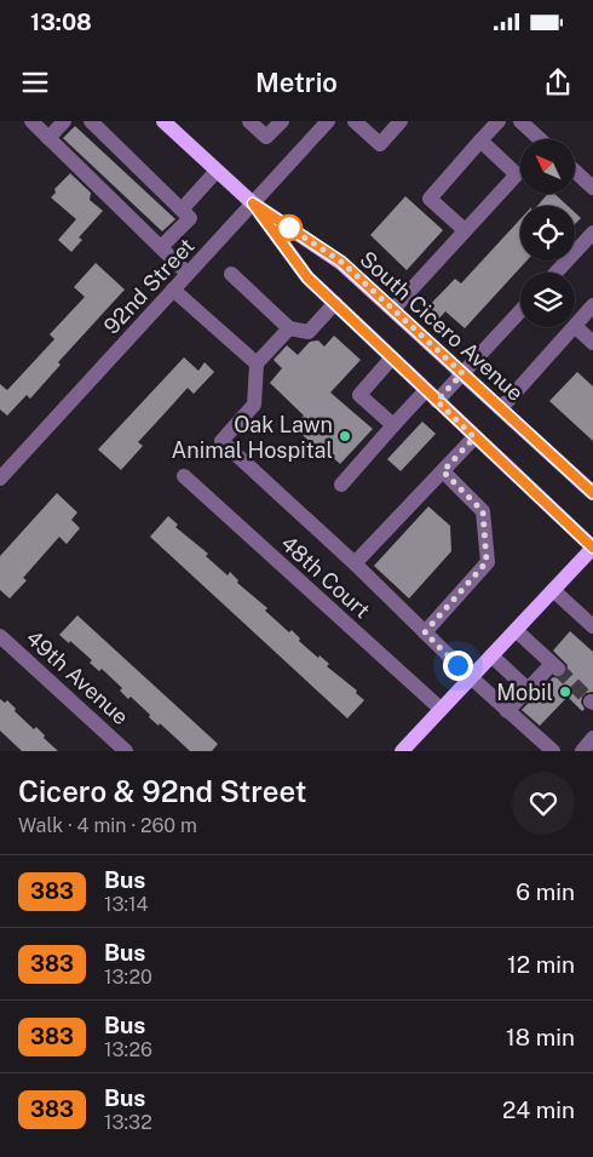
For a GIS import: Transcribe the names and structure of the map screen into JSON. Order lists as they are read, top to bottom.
{
  "streets": {
    "main road": ["South Cicero Avenue"],
    "street": ["92nd Street", "48th Court", "49th Avenue"]
  },
  "crossings": [
    ["92nd Street", "South Cicero Avenue"]
  ],
  "places": ["Oak Lawn Animal Hospital", "Mobil"],
  "lines": ["bus line 383"],
  "north": "top left",
  "page": {
    "status": "13:08",
    "header": "Metrio",
    "heading": ["Cicero & 92nd Street", "Walk · 4 min · 260 m"],
    "list": [
      {
        "mark": "383",
        "name": "Bus",
        "note": "13:14",
        "value": "6 min"
      },
      {
        "mark": "383",
        "name": "Bus",
        "note": "13:20",
        "value": "12 min"
      },
      {
        "mark": "383",
        "name": "Bus",
        "note": "13:26",
        "value": "18 min"
      },
      {
        "mark": "383",
        "name": "Bus",
        "note": "13:32",
        "value": "24 min"
      }
    ]
  }
}
